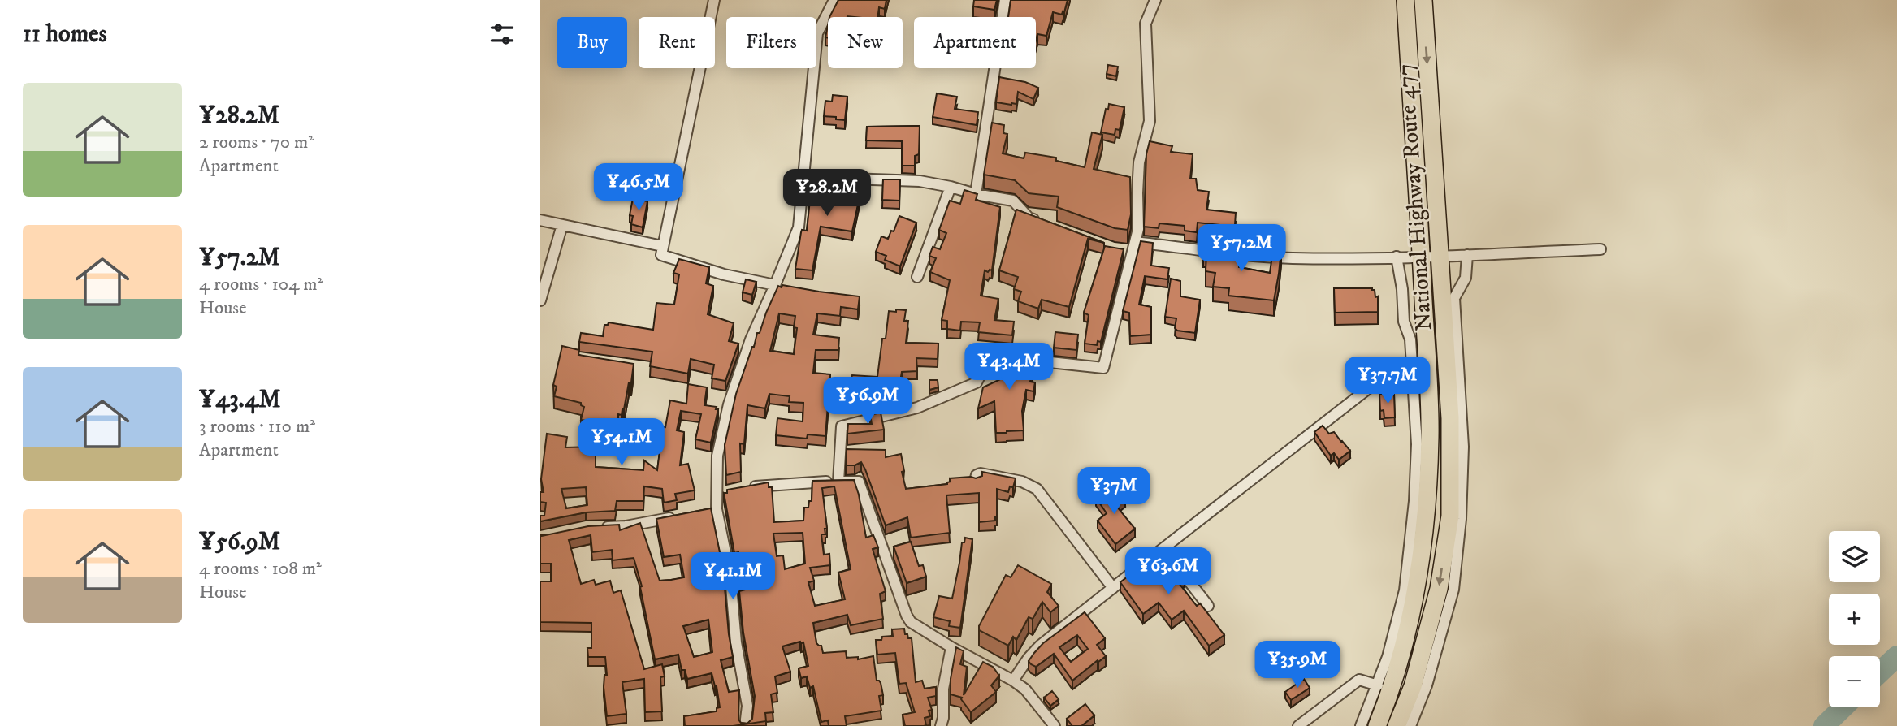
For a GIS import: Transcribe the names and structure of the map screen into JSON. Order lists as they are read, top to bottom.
{
  "streets": {
    "highway": ["National Highway Route 477"]
  },
  "page": {
    "heading": "11 homes",
    "chip": [
      "Buy",
      "Rent",
      "Filters",
      "New",
      "Apartment"
    ],
    "list": [
      {
        "name": "¥28.2M",
        "note": "2 rooms · 70 m² · Apartment"
      },
      {
        "name": "¥57.2M",
        "note": "4 rooms · 104 m² · House"
      },
      {
        "name": "¥43.4M",
        "note": "3 rooms · 110 m² · Apartment"
      },
      {
        "name": "¥56.9M",
        "note": "4 rooms · 108 m² · House"
      }
    ],
    "price": [
      "¥46.5M",
      "¥28.2M",
      "¥57.2M",
      "¥43.4M",
      "¥37.7M",
      "¥56.9M",
      "¥54.1M",
      "¥37M",
      "¥63.6M",
      "¥41.1M",
      "¥35.9M"
    ],
    "map_buttons": ["+", "−"]
  }
}
